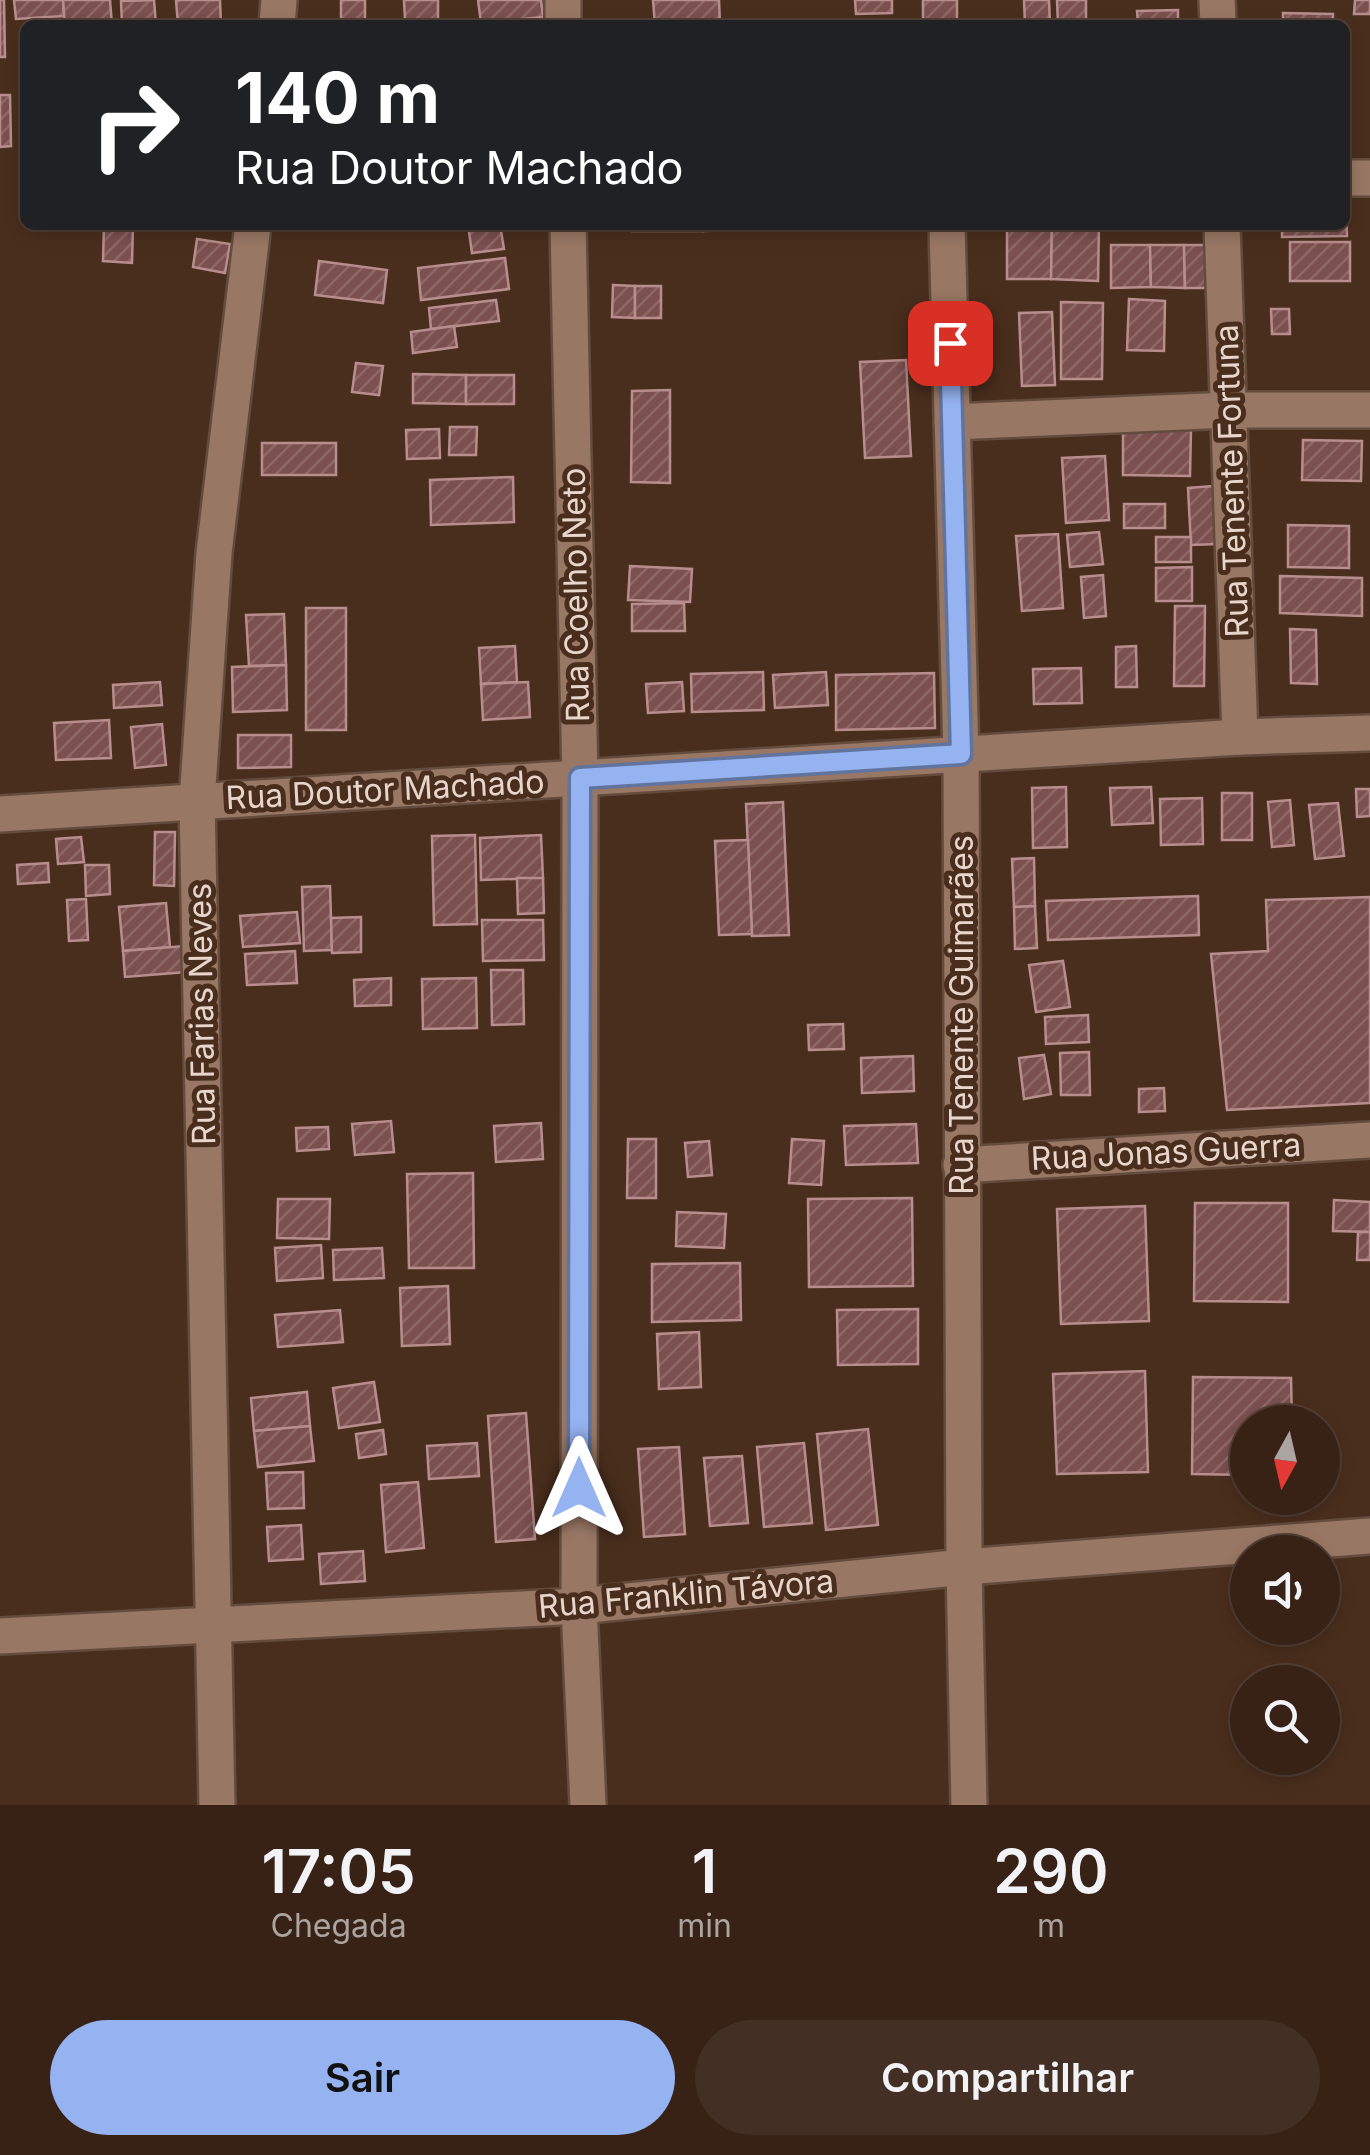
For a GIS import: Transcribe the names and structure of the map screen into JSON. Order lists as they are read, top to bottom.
{
  "streets": {
    "street": [
      "Rua Tenente Fortuna",
      "Rua Coelho Neto",
      "Rua Doutor Machado",
      "Rua Farias Neves",
      "Rua Tenente Guimarães",
      "Rua Jonas Guerra",
      "Rua Franklin Távora"
    ]
  },
  "crossings": [
    ["Rua Tenente Fortuna", "Rua Doutor Machado"],
    ["Rua Coelho Neto", "Rua Doutor Machado"],
    ["Rua Coelho Neto", "Rua Franklin Távora"],
    ["Rua Doutor Machado", "Rua Farias Neves"],
    ["Rua Doutor Machado", "Rua Tenente Guimarães"],
    ["Rua Farias Neves", "Rua Franklin Távora"],
    ["Rua Tenente Guimarães", "Rua Jonas Guerra"],
    ["Rua Tenente Guimarães", "Rua Franklin Távora"]
  ],
  "north": "bottom",
  "page": {
    "turn": ["140 m", "Rua Doutor Machado"],
    "eta": [
      "17:05",
      "Chegada",
      "1",
      "min",
      "290",
      "m"
    ],
    "buttons": ["Sair", "Compartilhar"]
  }
}
